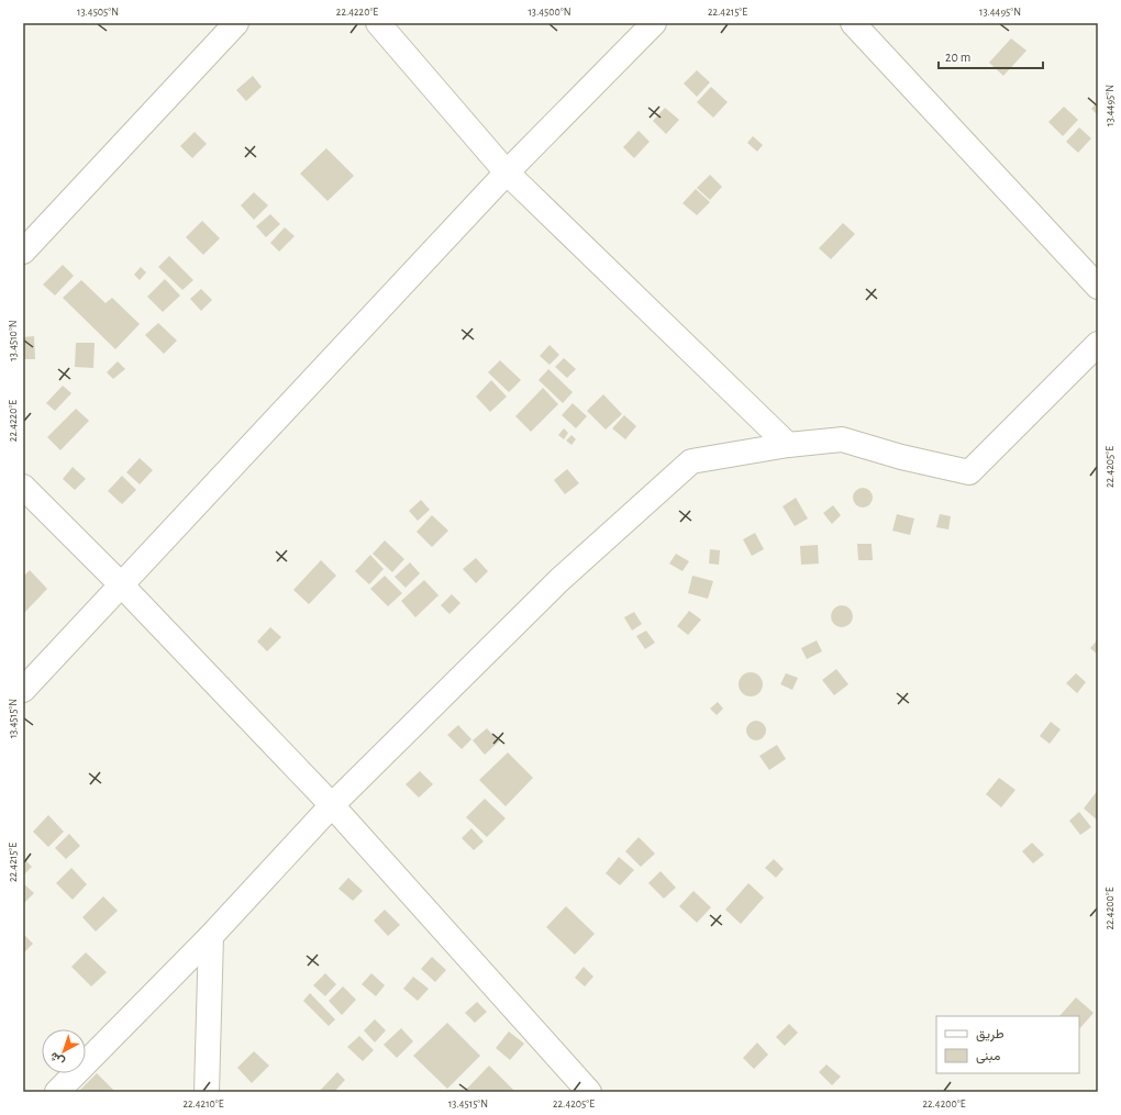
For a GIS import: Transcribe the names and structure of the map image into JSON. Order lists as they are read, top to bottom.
{
  "legend": ["طريق", "مبنى"],
  "scale_bar": "20 m",
  "north": "bottom left",
  "coordinates": [
    "13.4505°N",
    "22.4220°E",
    "13.4500°N",
    "22.4215°E",
    "13.4495°N",
    "13.4510°N",
    "22.4205°E",
    "13.4515°N",
    "22.4200°E",
    "22.4210°E"
  ]
}
